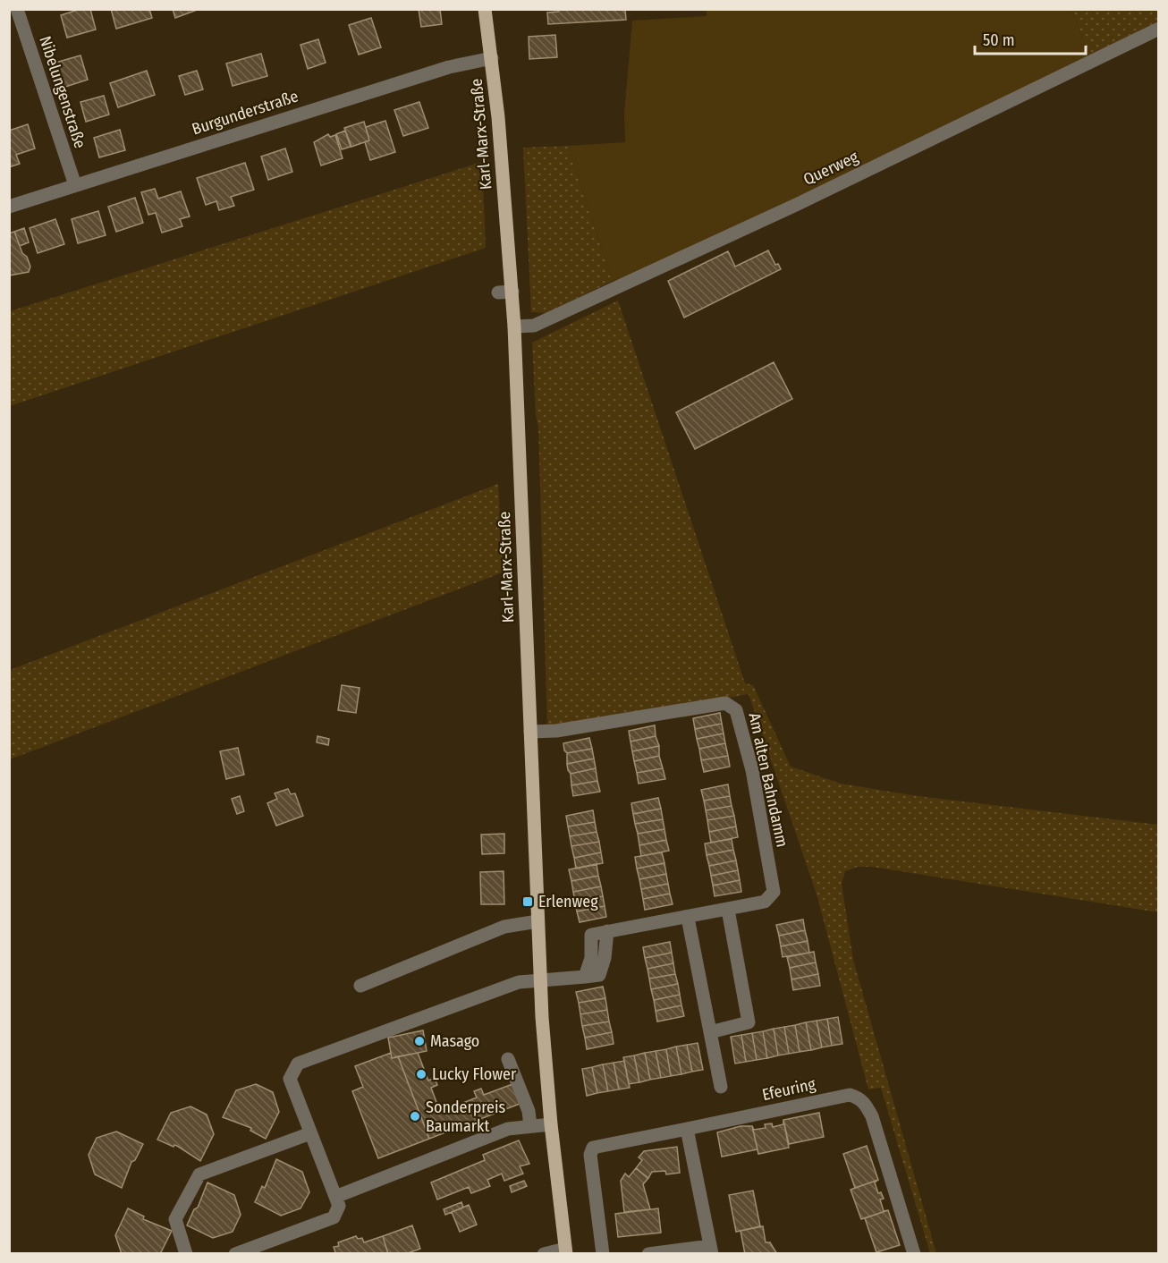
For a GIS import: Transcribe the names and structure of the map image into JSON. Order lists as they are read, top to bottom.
{
  "streets": {
    "main road": ["Karl-Marx-Straße"],
    "street": [
      "Nibelungenstraße",
      "Burgunderstraße",
      "Querweg",
      "Am alten Bahndamm",
      "Efeuring"
    ]
  },
  "crossings": [
    ["Nibelungenstraße", "Burgunderstraße"],
    ["Burgunderstraße", "Karl-Marx-Straße"],
    ["Karl-Marx-Straße", "Querweg"],
    ["Karl-Marx-Straße", "Am alten Bahndamm"]
  ],
  "places": {
    "transit": ["Erlenweg"],
    "other": ["Masago", "Lucky Flower", "Sonderpreis Baumarkt"]
  },
  "scale_bar": "50 m"
}
